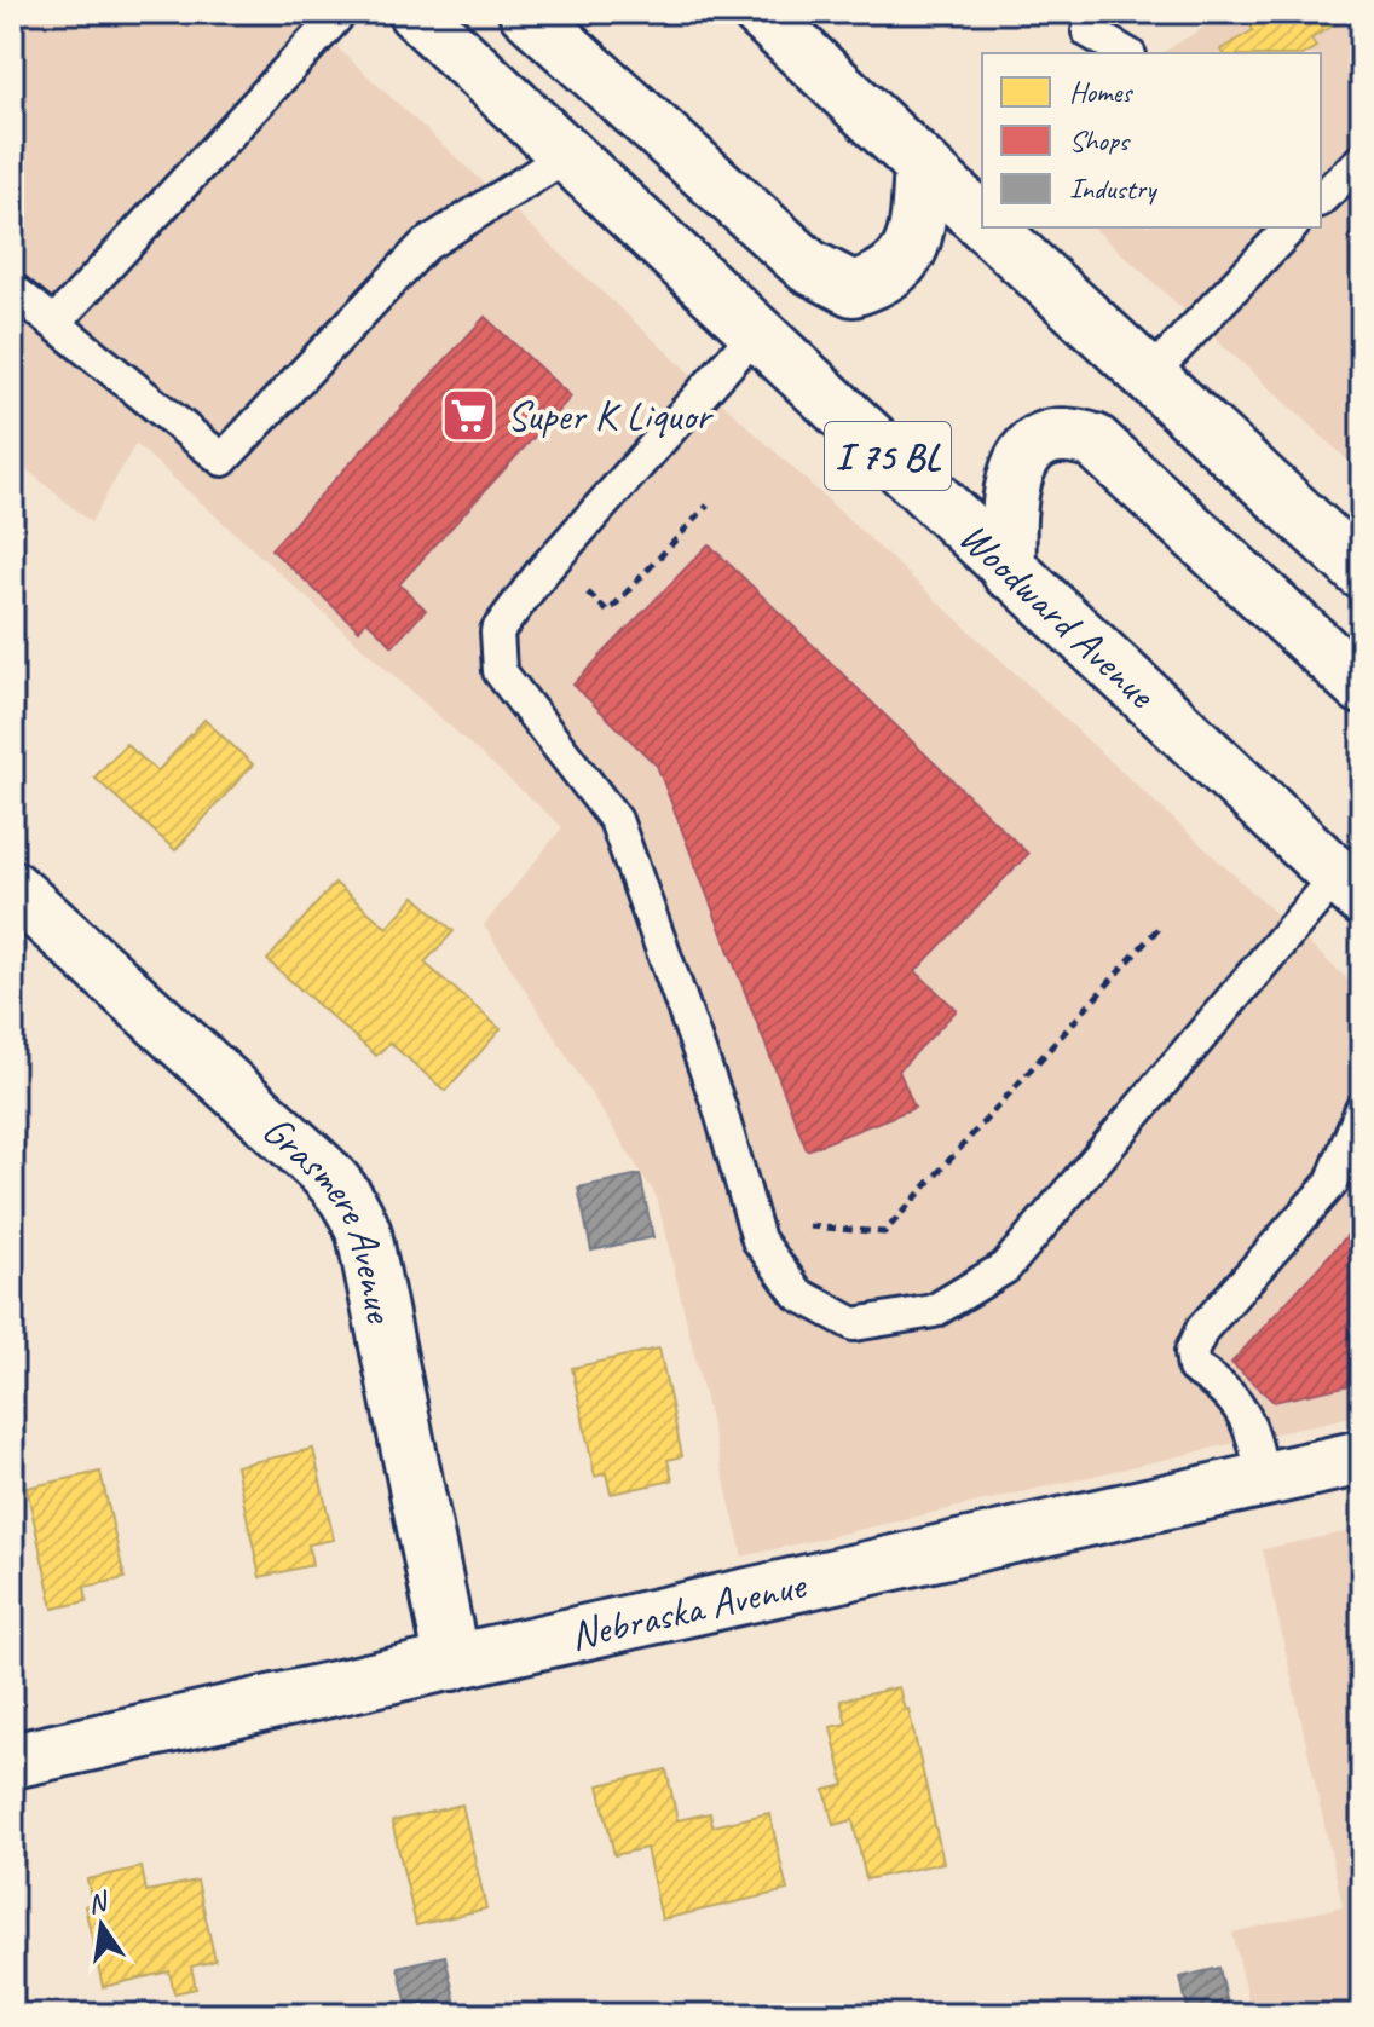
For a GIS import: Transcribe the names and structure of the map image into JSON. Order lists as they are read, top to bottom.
{
  "streets": {
    "main road": [
      "I 75 BL",
      "Woodward Avenue",
      "Grasmere Avenue",
      "Nebraska Avenue"
    ]
  },
  "crossings": [
    ["Grasmere Avenue", "Nebraska Avenue"]
  ],
  "places": {
    "supermarket": ["Super K Liquor"]
  },
  "legend": ["Homes", "Shops", "Industry"],
  "north": "top"
}
